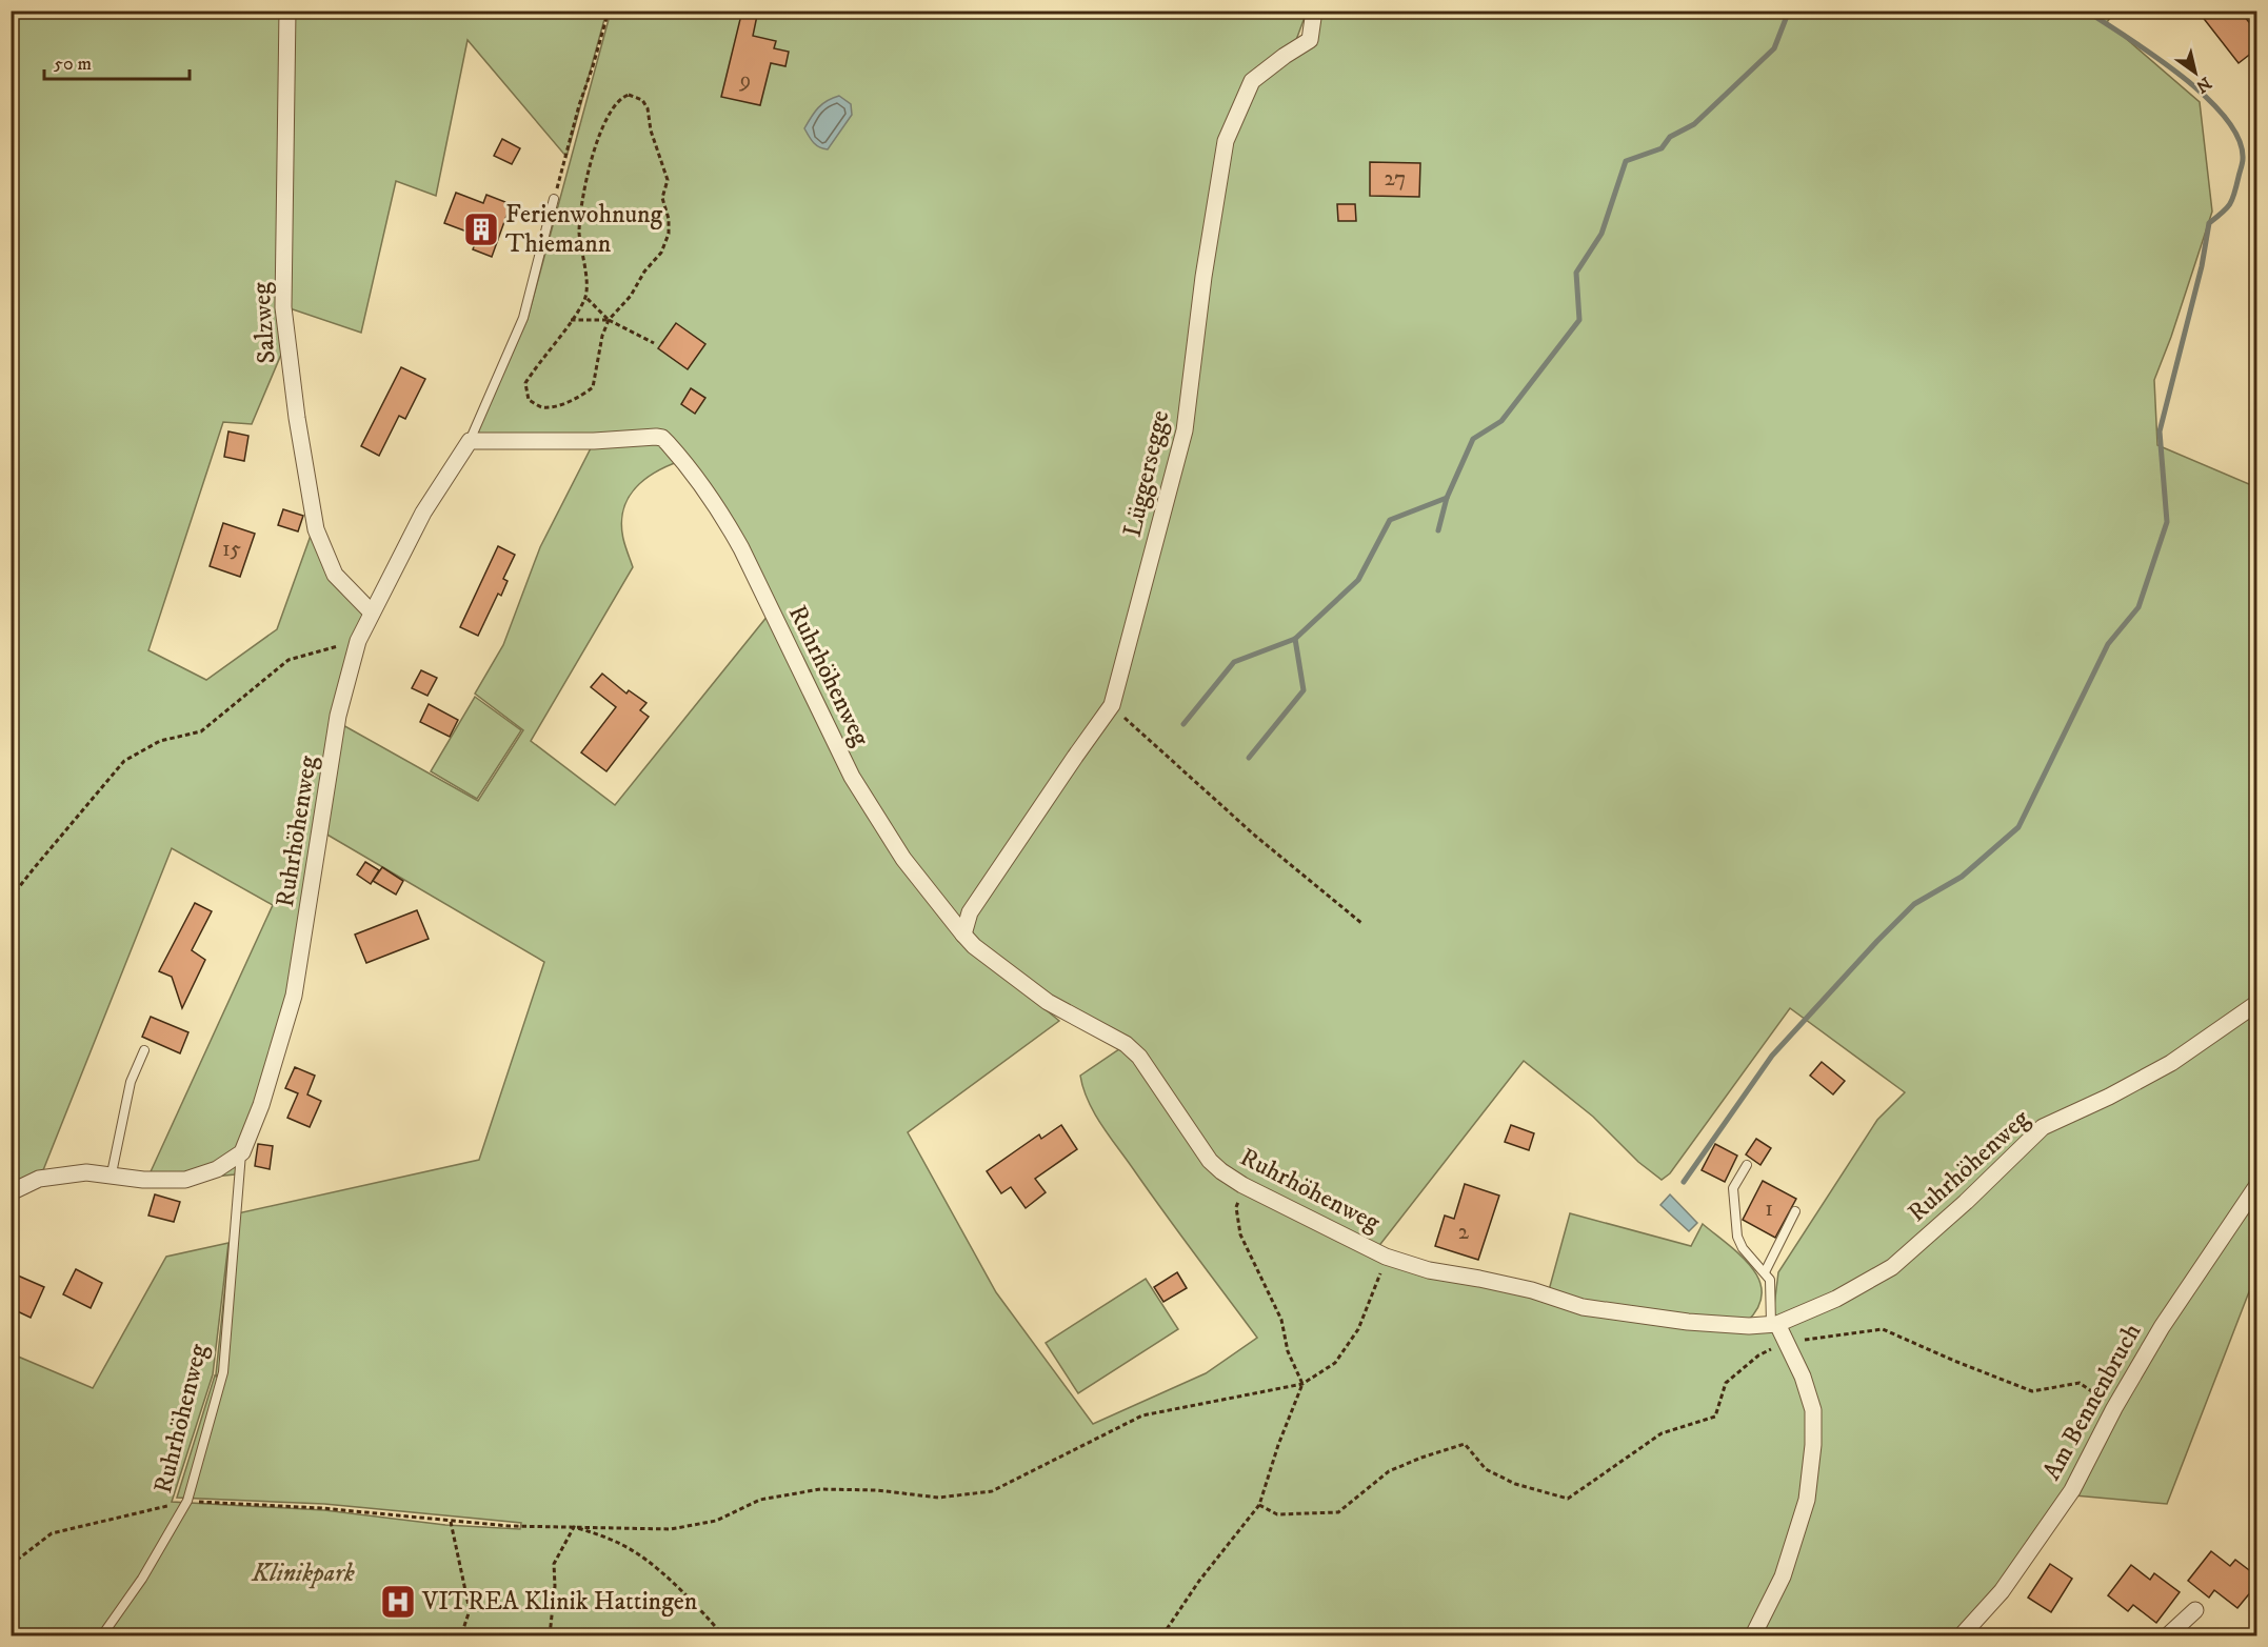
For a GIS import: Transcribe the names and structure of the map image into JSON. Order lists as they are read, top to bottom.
{
  "streets": {
    "street": [
      "Salzweg",
      "Lüggersegge",
      "Ruhrhöhenweg",
      "Am Bennenbruch"
    ]
  },
  "crossings": [
    ["Salzweg", "Ruhrhöhenweg"],
    ["Lüggersegge", "Ruhrhöhenweg"]
  ],
  "parks": ["Klinikpark"],
  "places": {
    "building": ["Ferienwohnung Thiemann"],
    "hospital": ["VITREA Klinik Hattingen"]
  },
  "house_numbers": [
    "9",
    "27",
    "15",
    "1",
    "2"
  ],
  "scale_bar": "50 m",
  "north": "bottom right"
}
